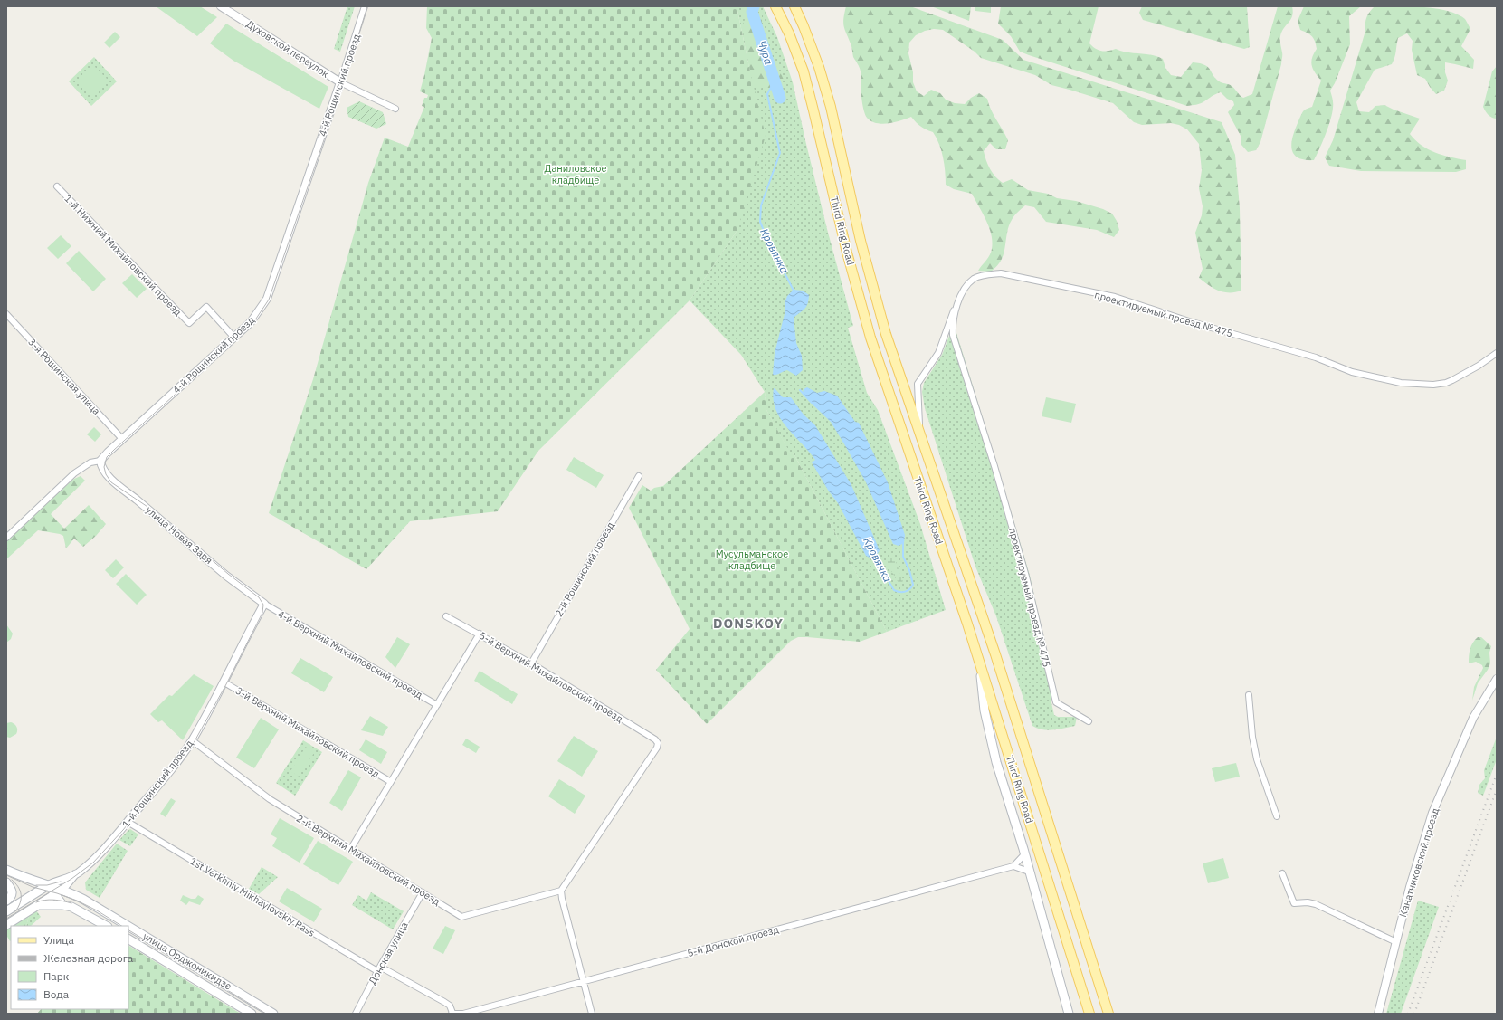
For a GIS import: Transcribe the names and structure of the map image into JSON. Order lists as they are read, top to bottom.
{
  "streets": {
    "main road": ["Third Ring Road", "улица Орджоникидзе"],
    "street": [
      "Духовской переулок",
      "4-й Рощинский проезд",
      "1-й Нижний Михайловский проезд",
      "проектируемый проезд № 475",
      "3-я Рощинская улица",
      "улица Новая Заря",
      "2-й Рощинский проезд",
      "4-й Верхний Михайловский проезд",
      "5-й Верхний Михайловский проезд",
      "3-й Верхний Михайловский проезд",
      "1-й Рощинский проезд",
      "2-й Верхний Михайловский проезд",
      "Канатчиковский проезд",
      "1st Verkhniy Mikhaylovskiy Pass",
      "5-й Донской проезд",
      "Донская улица"
    ]
  },
  "crossings": [
    ["Духовской переулок", "4-й Рощинский проезд"],
    ["4-й Рощинский проезд", "1-й Нижний Михайловский проезд"],
    ["4-й Рощинский проезд", "3-я Рощинская улица"],
    ["4-й Рощинский проезд", "улица Новая Заря"],
    ["улица Новая Заря", "4-й Верхний Михайловский проезд"],
    ["улица Новая Заря", "1-й Рощинский проезд"],
    ["2-й Рощинский проезд", "5-й Верхний Михайловский проезд"],
    ["4-й Верхний Михайловский проезд", "1-й Рощинский проезд"],
    ["5-й Верхний Михайловский проезд", "2-й Верхний Михайловский проезд"],
    ["3-й Верхний Михайловский проезд", "1-й Рощинский проезд"],
    ["1-й Рощинский проезд", "2-й Верхний Михайловский проезд"],
    ["1-й Рощинский проезд", "1st Verkhniy Mikhaylovskiy Pass"],
    ["1-й Рощинский проезд", "улица Орджоникидзе"],
    ["2-й Верхний Михайловский проезд", "Донская улица"],
    ["1st Verkhniy Mikhaylovskiy Pass", "5-й Донской проезд"],
    ["1st Verkhniy Mikhaylovskiy Pass", "Донская улица"]
  ],
  "districts": ["DONSKOY"],
  "water": ["Чура", "Кровянка"],
  "parks": ["Даниловское кладбище", "Мусульманское кладбище"],
  "legend": [
    "Улица",
    "Железная дорога",
    "Парк",
    "Вода"
  ]
}
